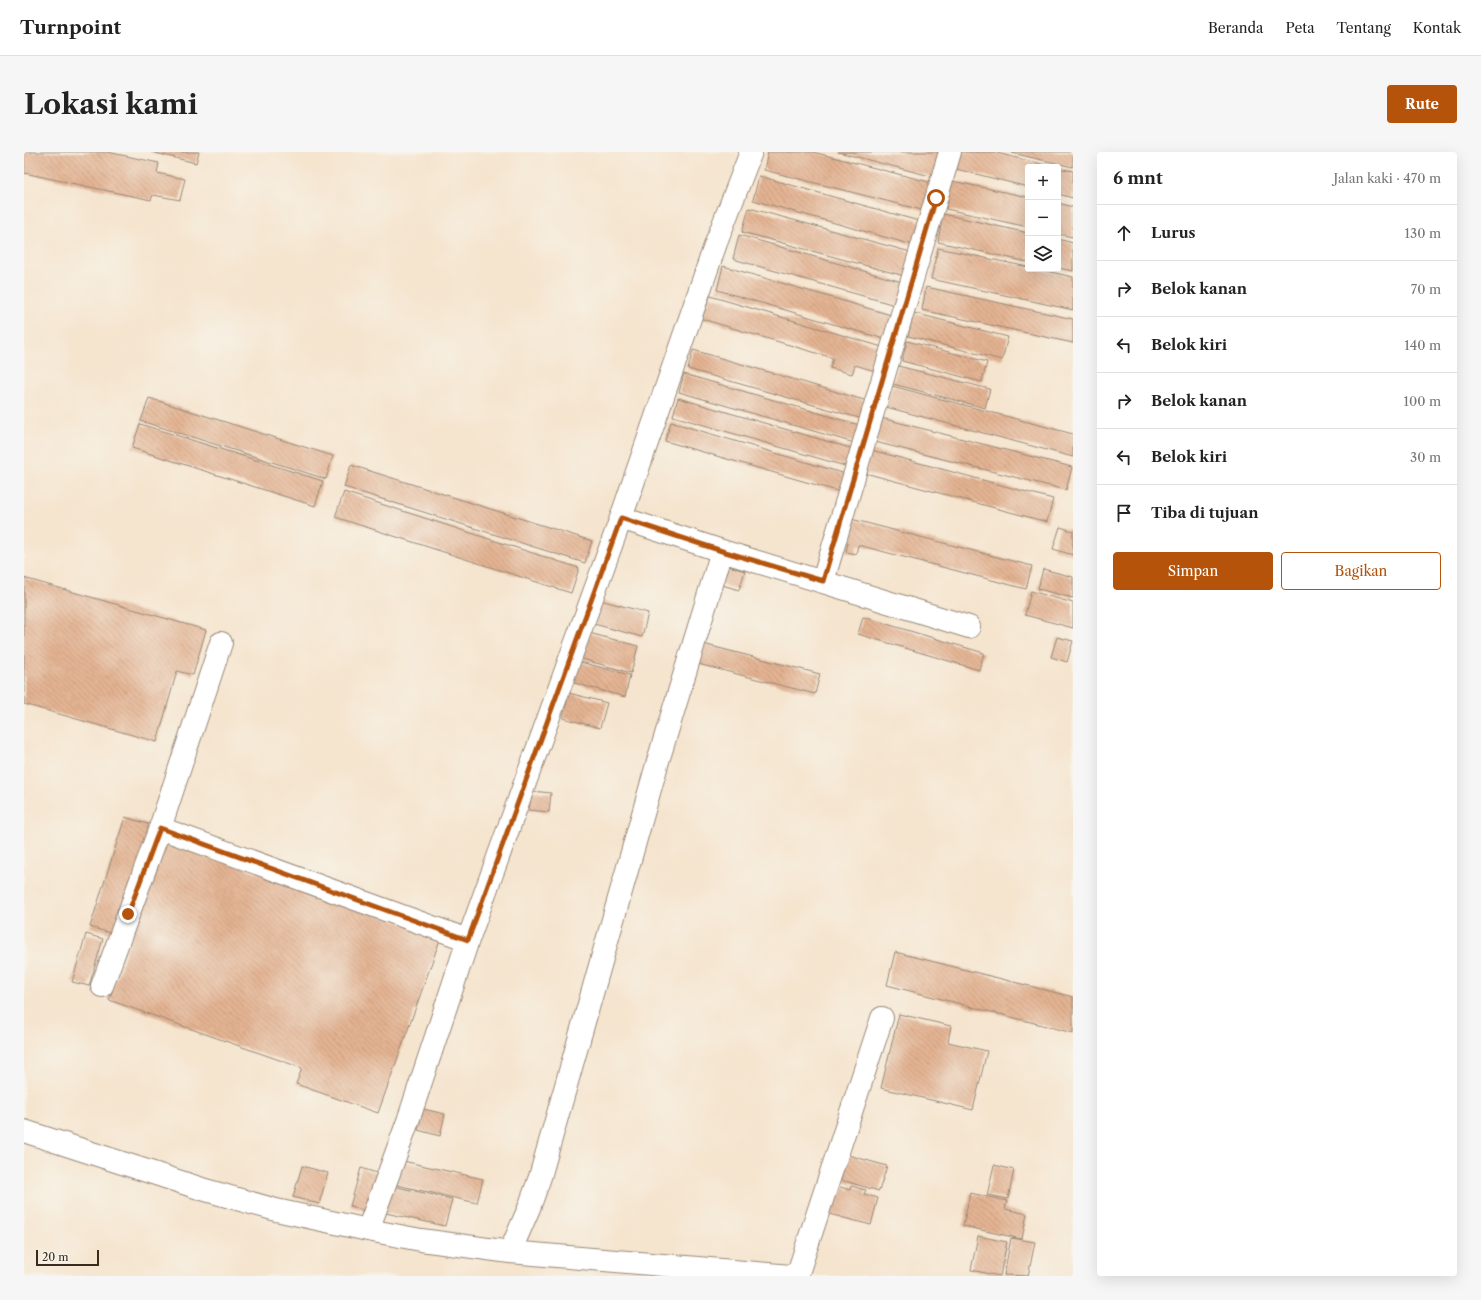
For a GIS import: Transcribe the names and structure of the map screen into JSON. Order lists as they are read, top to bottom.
{
  "scale_bar": "20 m",
  "page": {
    "header": "Turnpoint",
    "nav": [
      "Beranda",
      "Peta",
      "Tentang",
      "Kontak"
    ],
    "buttons": [
      "Rute",
      ["Simpan", "Bagikan"]
    ],
    "title": "Lokasi kami",
    "heading": ["6 mnt", "Jalan kaki · 470 m"],
    "map_buttons": ["+", "−"],
    "list": [
      ["Lurus", "130 m"],
      ["Belok kanan", "70 m"],
      ["Belok kiri", "140 m"],
      ["Belok kanan", "100 m"],
      ["Belok kiri", "30 m"],
      "Tiba di tujuan"
    ],
    "scale": "20 m"
  }
}
